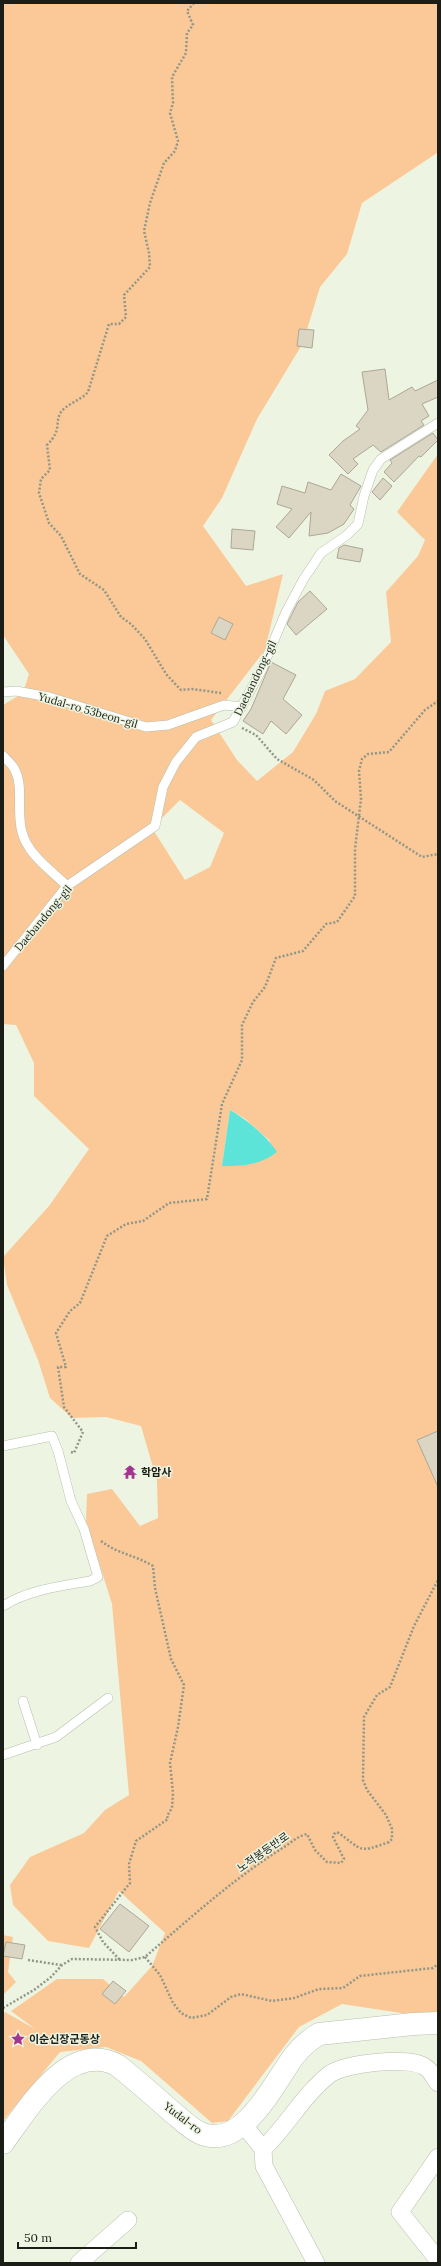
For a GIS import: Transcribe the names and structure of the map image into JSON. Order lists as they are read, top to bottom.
{
  "streets": {
    "street": ["Yudal-ro"],
    "lane": ["Daebandong-gil", "Yudal-ro 53beon-gil"],
    "path": ["노적봉등반로"]
  },
  "crossings": [
    ["Daebandong-gil", "Yudal-ro 53beon-gil"]
  ],
  "places": {
    "temple": ["학암사"],
    "place": ["이순신장군동상"]
  },
  "scale_bar": "50 m"
}
